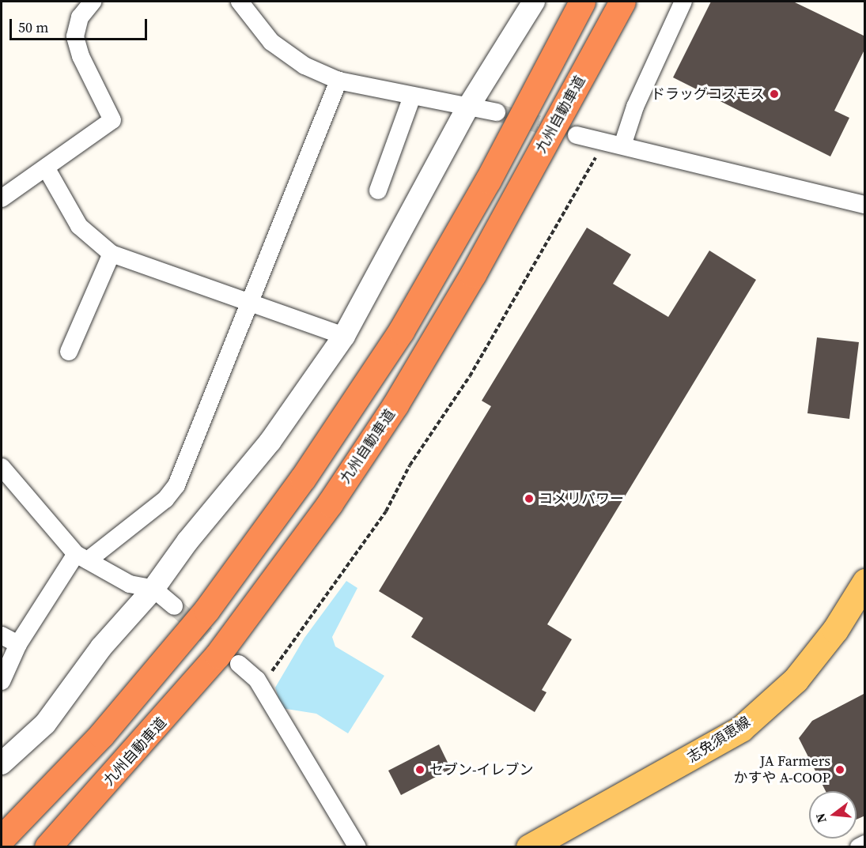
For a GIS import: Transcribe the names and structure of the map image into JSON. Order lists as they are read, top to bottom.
{
  "streets": {
    "highway": ["九州自動車道"],
    "main road": ["志免須恵線"]
  },
  "places": [
    "ドラッグコスモス",
    "コメリパワー",
    "セブン-イレブン",
    "JA Farmers かすや A-COOP"
  ],
  "scale_bar": "50 m",
  "north": "left"
}
